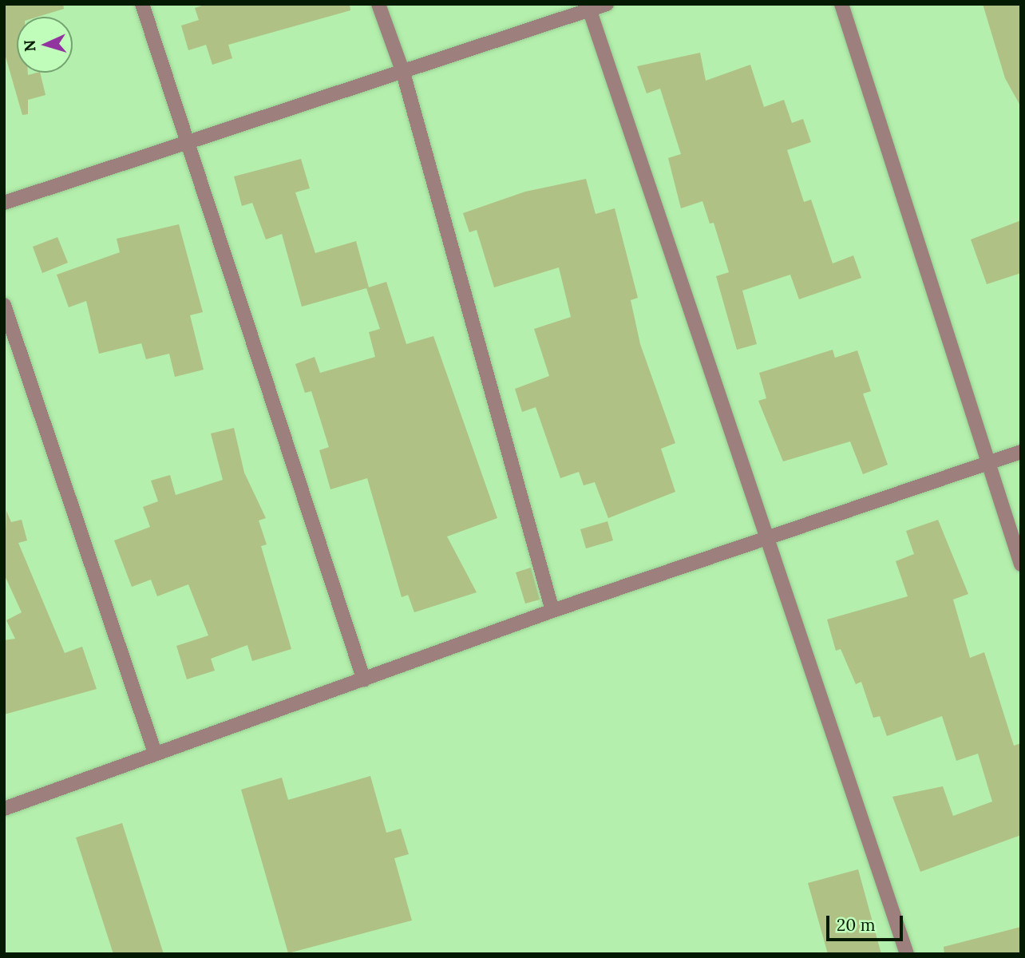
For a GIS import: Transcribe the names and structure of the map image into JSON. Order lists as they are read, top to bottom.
{
  "scale_bar": "20 m",
  "north": "left"
}
